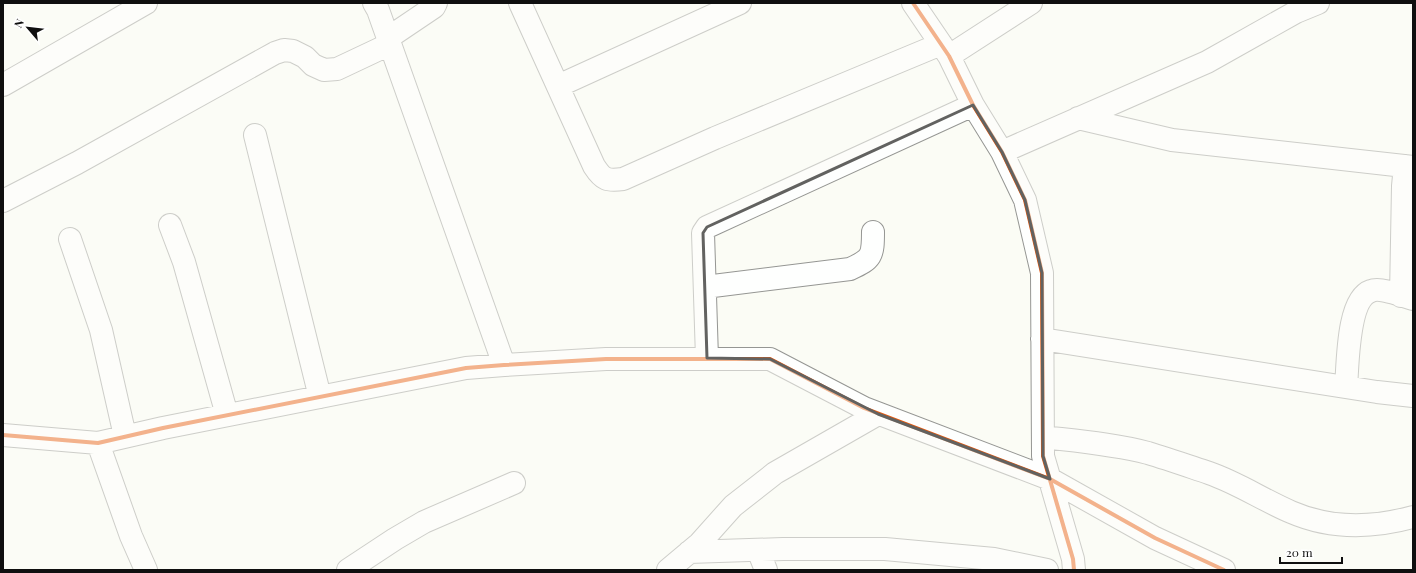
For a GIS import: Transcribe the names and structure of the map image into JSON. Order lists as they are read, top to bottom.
{
  "scale_bar": "20 m",
  "north": "top left"
}
